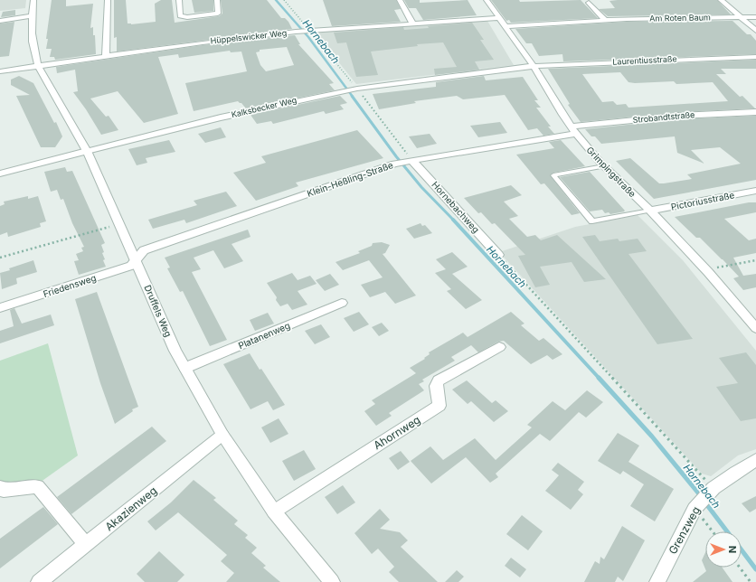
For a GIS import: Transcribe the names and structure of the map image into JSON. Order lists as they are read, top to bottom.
{
  "streets": {
    "street": [
      "Am Roten Baum",
      "Hüppelswicker Weg",
      "Laurentiusstraße",
      "Kalksbecker Weg",
      "Strobandtstraße",
      "Grimpingstraße",
      "Klein-Heßling-Straße",
      "Pictoriusstraße",
      "Hornebachweg",
      "Friedensweg",
      "Druffels Weg",
      "Platanenweg",
      "Ahornweg",
      "Akazienweg",
      "Grenzweg"
    ]
  },
  "crossings": [
    ["Am Roten Baum", "Grimpingstraße"],
    ["Hüppelswicker Weg", "Grimpingstraße"],
    ["Hüppelswicker Weg", "Druffels Weg"],
    ["Laurentiusstraße", "Kalksbecker Weg"],
    ["Laurentiusstraße", "Grimpingstraße"],
    ["Kalksbecker Weg", "Grimpingstraße"],
    ["Kalksbecker Weg", "Druffels Weg"],
    ["Strobandtstraße", "Grimpingstraße"],
    ["Strobandtstraße", "Klein-Heßling-Straße"],
    ["Grimpingstraße", "Klein-Heßling-Straße"],
    ["Grimpingstraße", "Pictoriusstraße"],
    ["Klein-Heßling-Straße", "Hornebachweg"],
    ["Klein-Heßling-Straße", "Friedensweg"],
    ["Klein-Heßling-Straße", "Druffels Weg"],
    ["Friedensweg", "Druffels Weg"],
    ["Druffels Weg", "Platanenweg"],
    ["Druffels Weg", "Ahornweg"],
    ["Druffels Weg", "Akazienweg"]
  ],
  "water": ["Hornebach"],
  "north": "right"
}
